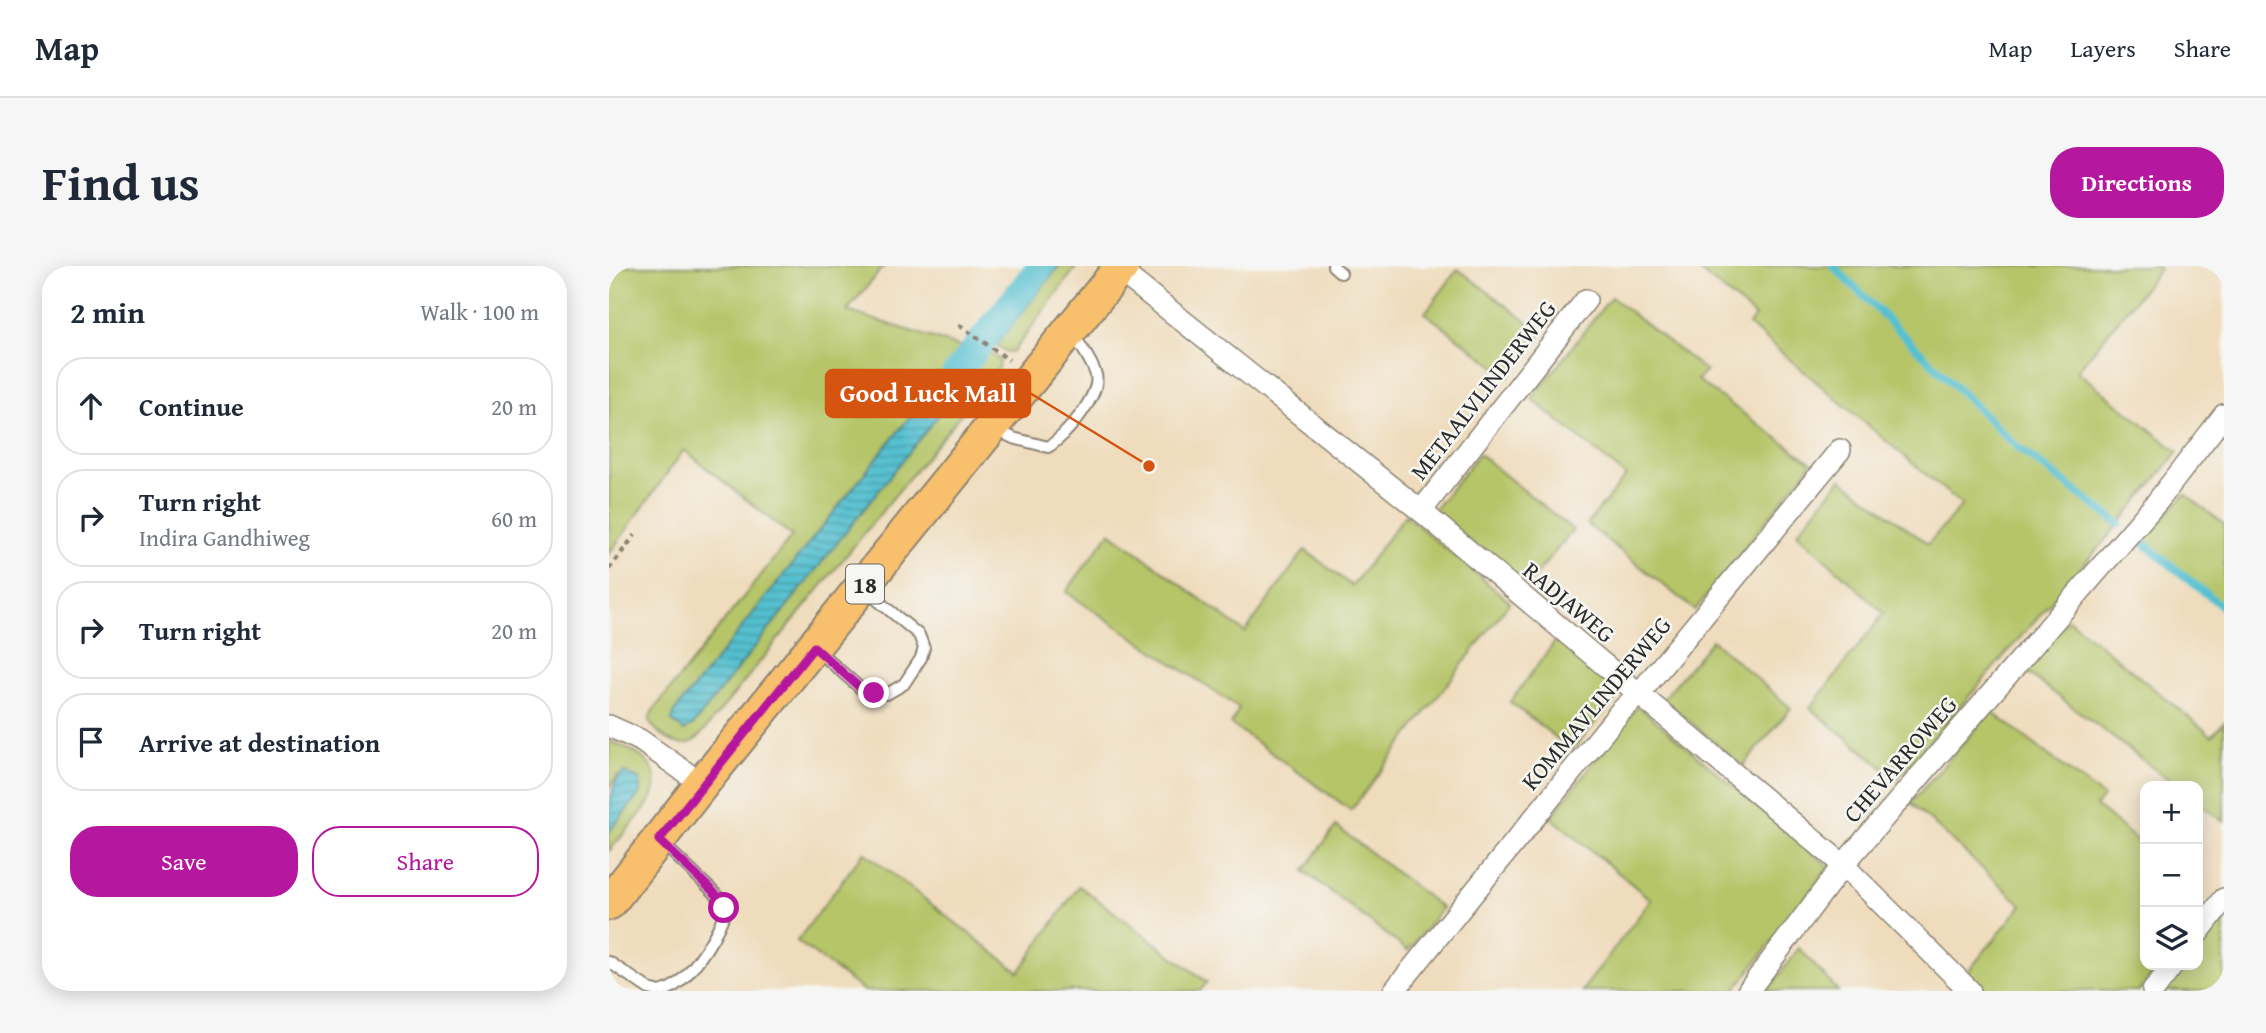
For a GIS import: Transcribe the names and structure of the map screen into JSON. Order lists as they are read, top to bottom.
{
  "streets": {
    "main road": ["18"],
    "street": [
      "METAALVLINDERWEG",
      "RADJAWEG",
      "KOMMAVLINDERWEG",
      "CHEVARROWEG"
    ]
  },
  "crossings": [
    ["METAALVLINDERWEG", "RADJAWEG"],
    ["18", "RADJAWEG"],
    ["RADJAWEG", "KOMMAVLINDERWEG"],
    ["RADJAWEG", "CHEVARROWEG"]
  ],
  "places": ["Good Luck Mall"],
  "page": {
    "header": "Map",
    "nav": ["Map", "Layers", "Share"],
    "title": "Find us",
    "buttons": [
      "Directions",
      ["Save", "Share"]
    ],
    "heading": ["2 min", "Walk · 100 m"],
    "list": [
      ["Continue", "20 m"],
      ["Turn right", "Indira Gandhiweg", "60 m"],
      ["Turn right", "20 m"],
      "Arrive at destination"
    ],
    "map_buttons": ["+", "−"]
  }
}
